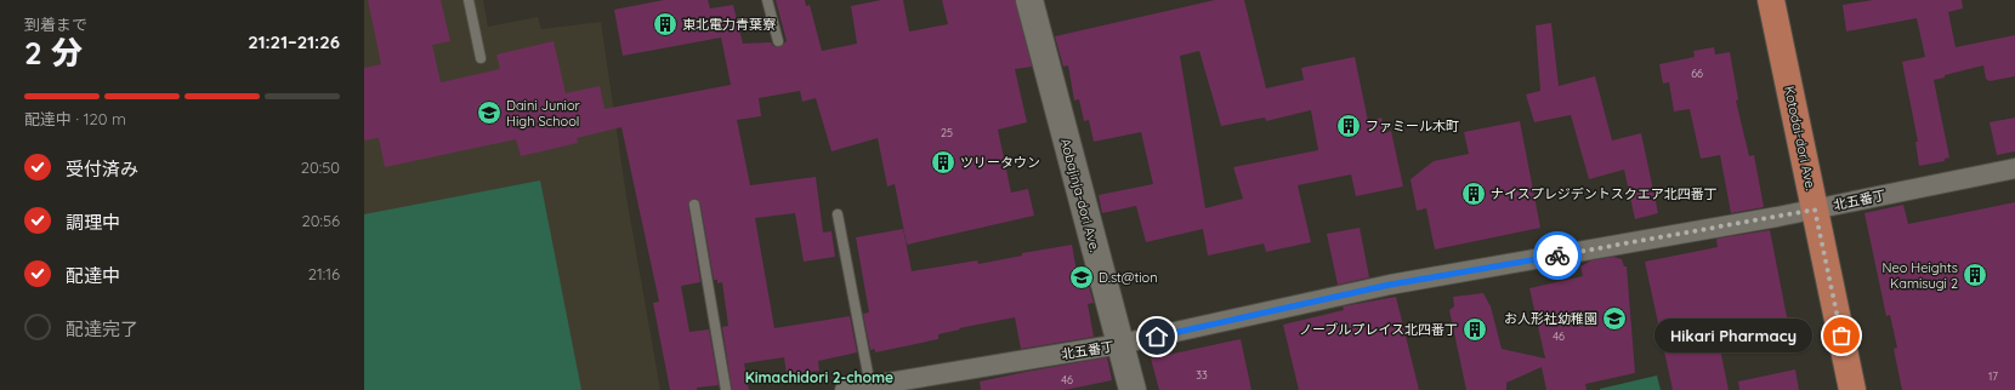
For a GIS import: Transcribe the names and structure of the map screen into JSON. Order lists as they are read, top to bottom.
{
  "streets": {
    "main road": ["Kotodai-dori Ave."],
    "street": ["Aobajinja-dori Ave.", "北五番丁"]
  },
  "crossings": [
    ["Kotodai-dori Ave.", "北五番丁"],
    ["Aobajinja-dori Ave.", "北五番丁"]
  ],
  "districts": ["Kimachidori 2-chome"],
  "places": {
    "building": [
      "東北電力青葉寮",
      "ファミール木町",
      "ツリータウン",
      "ナイスプレジデントスクエア北四番丁",
      "Neo Heights Kamisugi 2",
      "ノーブルプレイス北四番丁"
    ],
    "school or university": ["Daini Junior High School", "D.st@tion", "お人形社幼稚園"],
    "other": ["Hikari Pharmacy"]
  },
  "house_numbers": [
    "66",
    "25",
    "46",
    "33",
    "17",
    "46"
  ],
  "page": {
    "heading": ["2 分", "到着まで", "21:21–21:26"],
    "bar": "配達中 · 120 m",
    "list": [
      ["受付済み", "20:50"],
      ["調理中", "20:56"],
      ["配達中", "21:16"],
      "配達完了"
    ],
    "bubble": "Hikari Pharmacy"
  }
}
